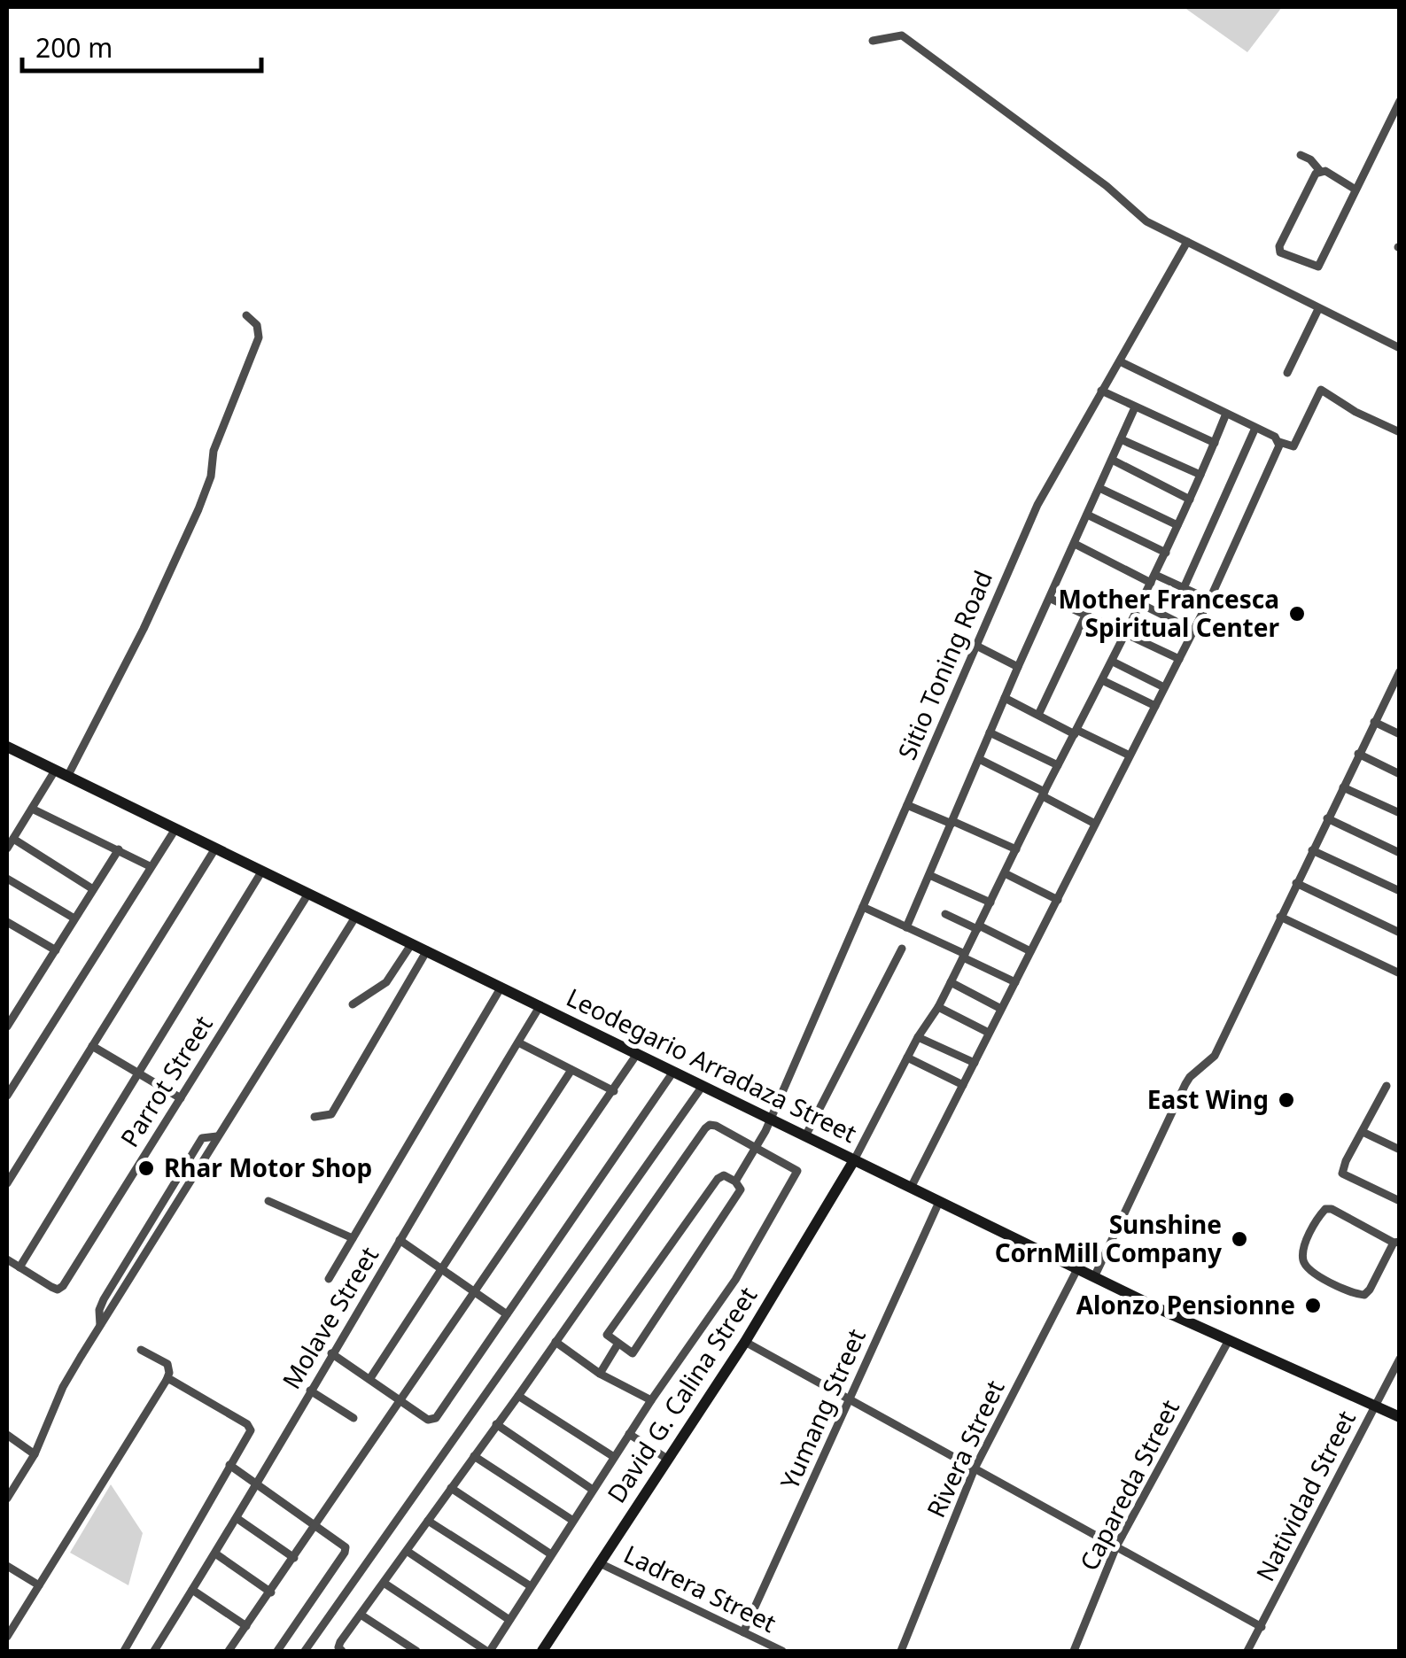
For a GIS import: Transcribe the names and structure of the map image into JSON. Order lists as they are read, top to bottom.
{
  "streets": {
    "street": [
      "Sitio Toning Road",
      "Leodegario Arradaza Street",
      "Parrot Street",
      "Molave Street",
      "David G. Calina Street",
      "Yumang Street",
      "Rivera Street",
      "Capareda Street",
      "Natividad Street",
      "Ladrera Street"
    ]
  },
  "crossings": [
    ["Sitio Toning Road", "Leodegario Arradaza Street"],
    ["Leodegario Arradaza Street", "Parrot Street"],
    ["Leodegario Arradaza Street", "Molave Street"],
    ["Leodegario Arradaza Street", "David G. Calina Street"],
    ["Leodegario Arradaza Street", "Yumang Street"],
    ["Leodegario Arradaza Street", "Rivera Street"],
    ["Leodegario Arradaza Street", "Capareda Street"],
    ["Leodegario Arradaza Street", "Natividad Street"],
    ["David G. Calina Street", "Ladrera Street"],
    ["Yumang Street", "Ladrera Street"]
  ],
  "places": [
    "Mother Francesca Spiritual Center",
    "East Wing",
    "Rhar Motor Shop",
    "Sunshine CornMill Company",
    "Alonzo Pensionne"
  ],
  "scale_bar": "200 m"
}
